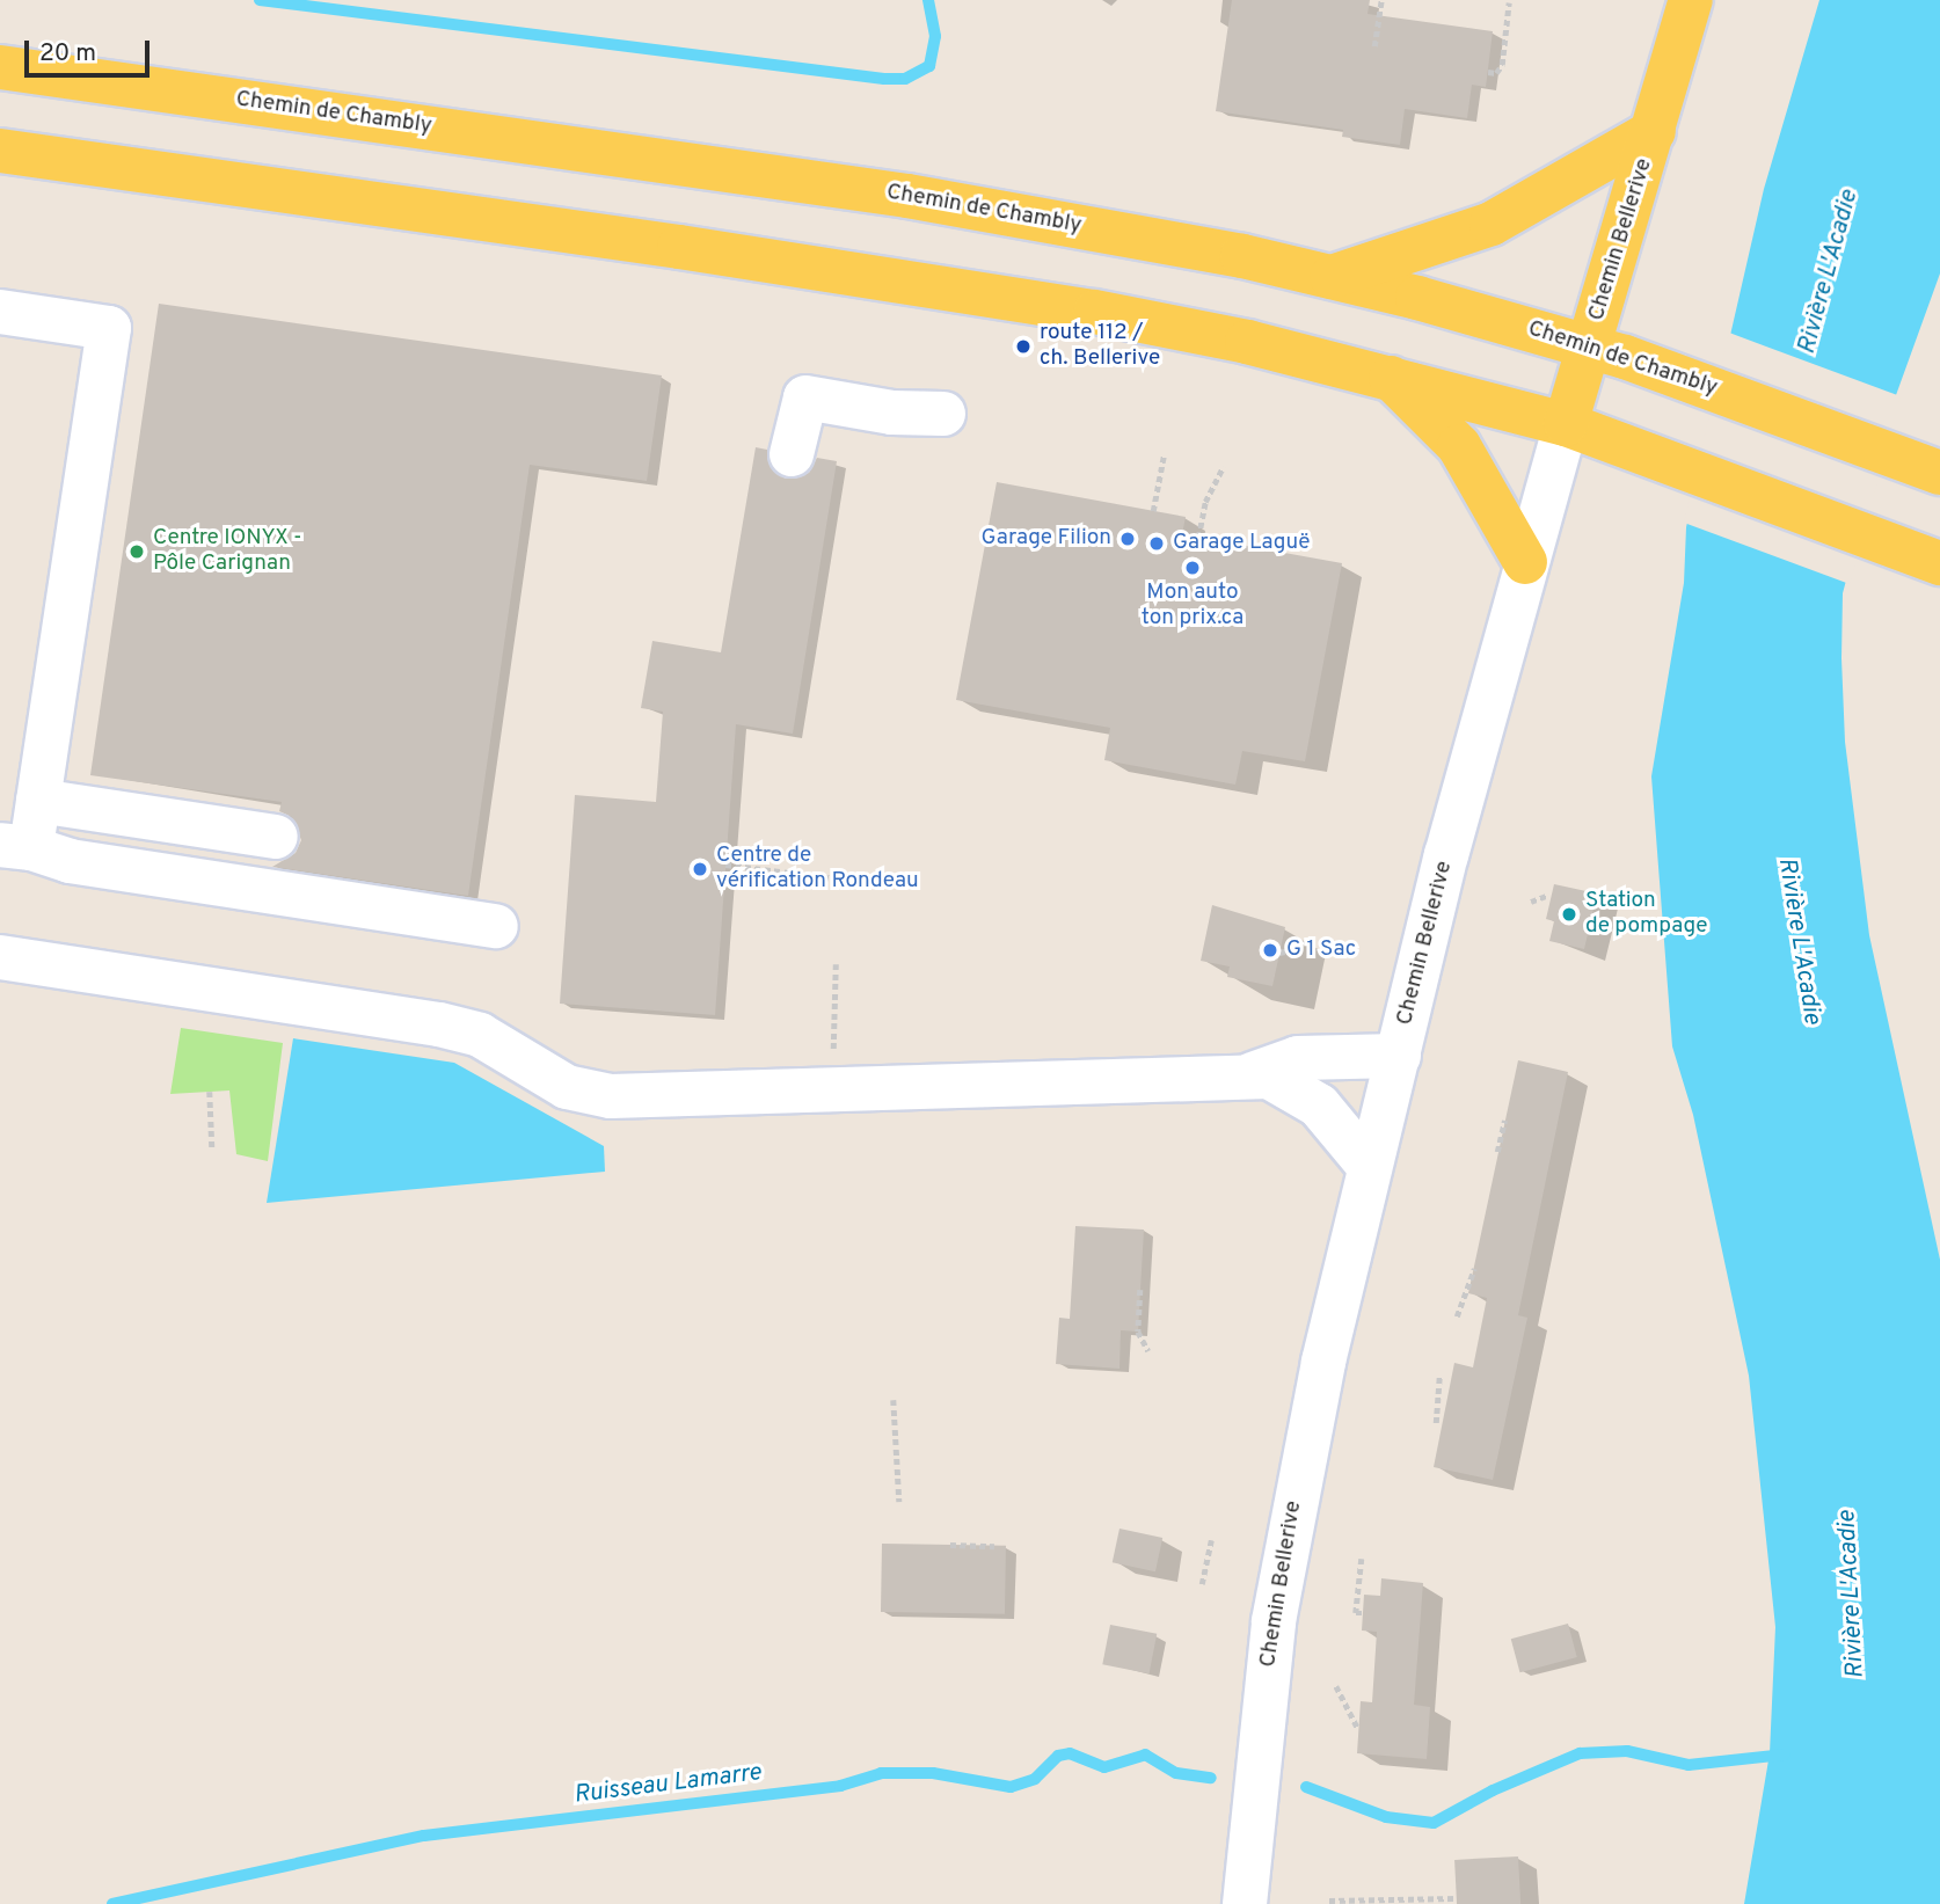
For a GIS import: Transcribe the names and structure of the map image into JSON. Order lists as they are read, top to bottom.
{
  "streets": {
    "main road": ["Chemin de Chambly", "Chemin Bellerive"]
  },
  "crossings": [
    ["Chemin de Chambly", "Chemin Bellerive"]
  ],
  "water": ["Rivière L'Acadie", "Ruisseau Lamarre"],
  "places": [
    "route 112 / ch. Bellerive",
    "Garage Filion",
    "Garage Laguë",
    "Centre IONYX - Pôle Carignan",
    "Mon auto ton prix.ca",
    "Centre de vérification Rondeau",
    "Station de pompage",
    "G 1 Sac"
  ],
  "scale_bar": "20 m"
}
